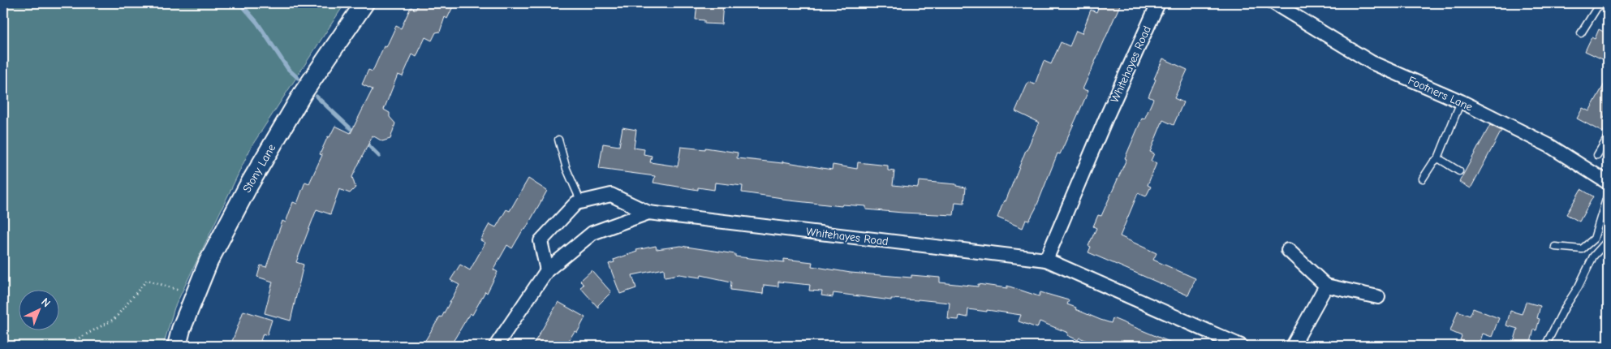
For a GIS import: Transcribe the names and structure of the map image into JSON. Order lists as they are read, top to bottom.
{
  "streets": {
    "main road": ["Stony Lane"],
    "street": ["Whitehayes Road", "Footners Lane"]
  },
  "north": "top right"
}
